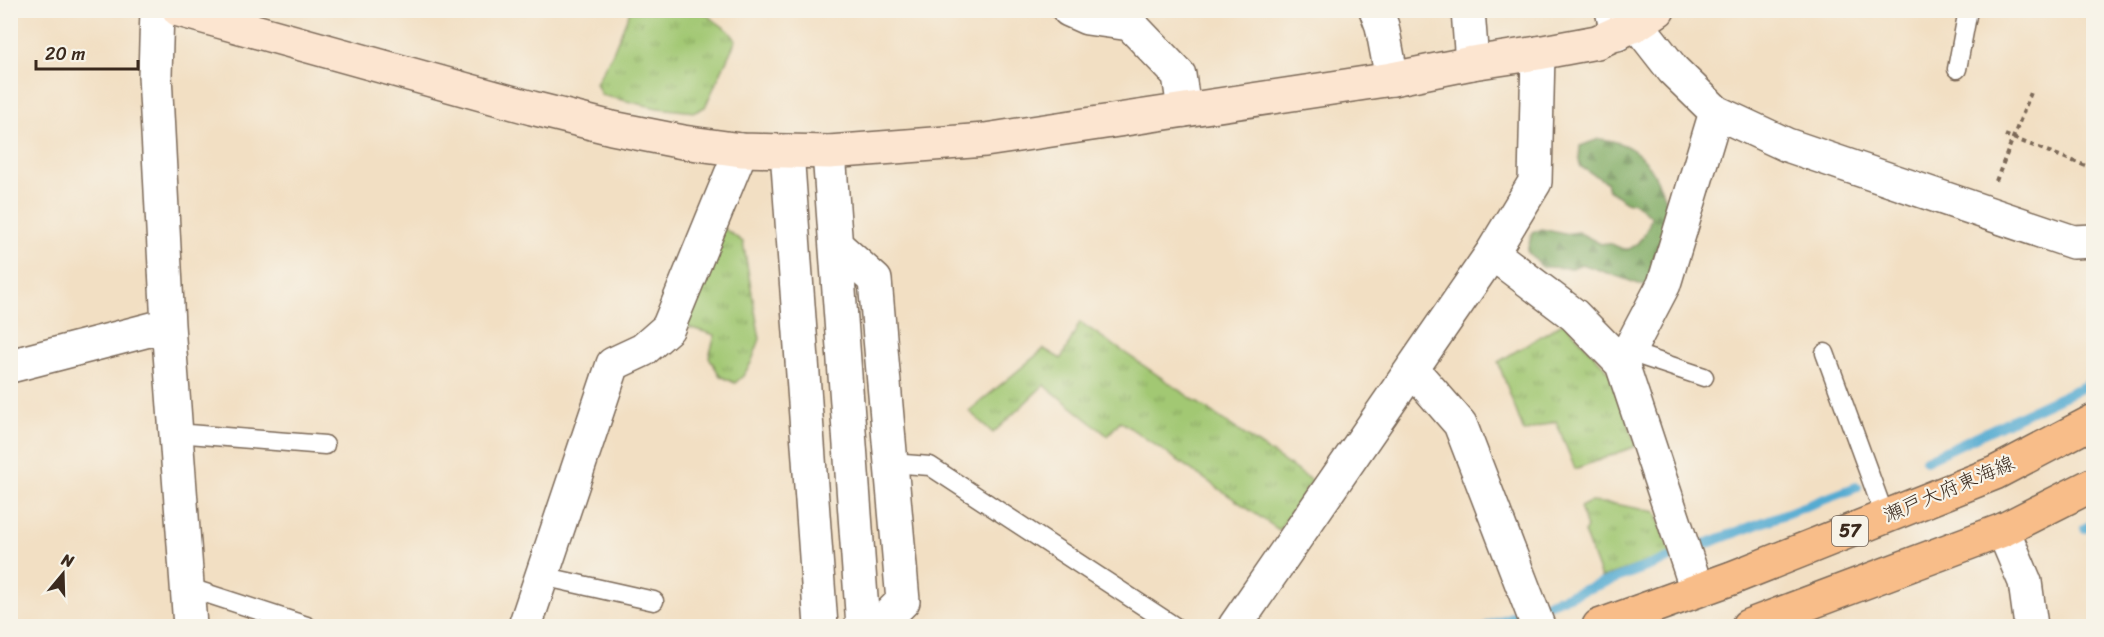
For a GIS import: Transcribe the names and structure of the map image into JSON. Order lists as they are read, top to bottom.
{
  "streets": {
    "main road": ["瀬戸大府東海線", "57"]
  },
  "scale_bar": "20 m",
  "north": "top"
}
